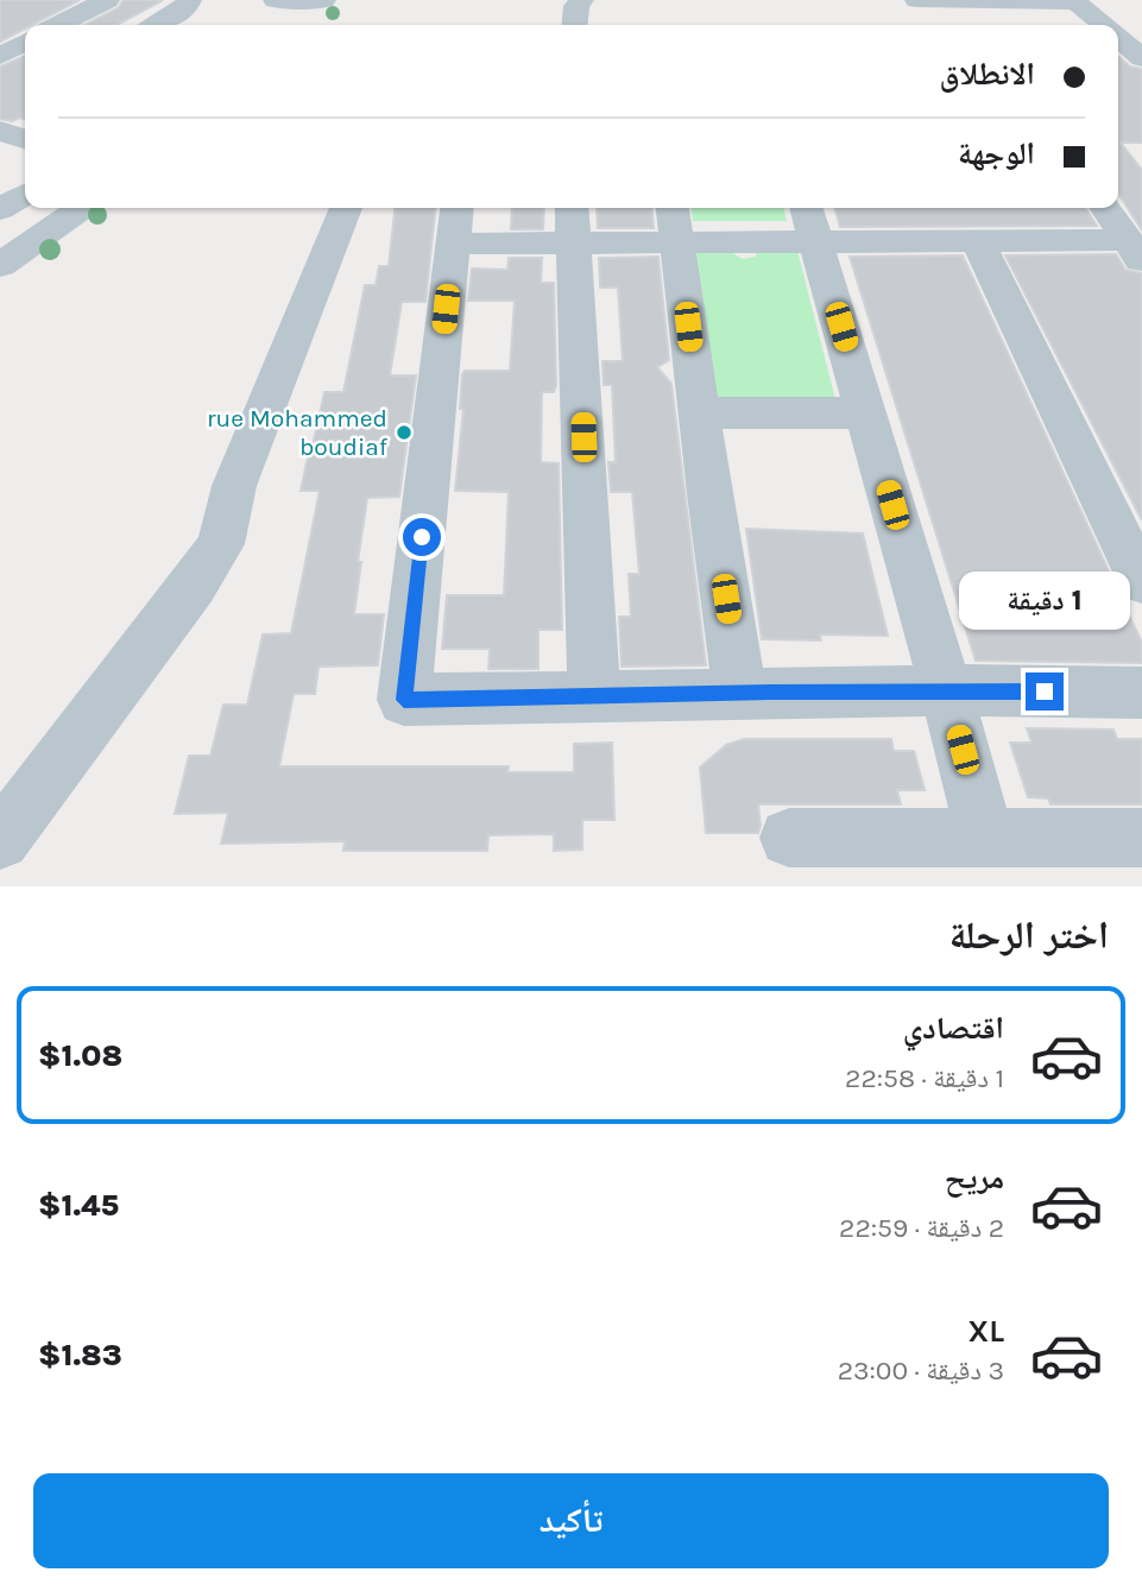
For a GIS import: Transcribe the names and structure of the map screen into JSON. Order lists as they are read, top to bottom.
{
  "places": ["rue Mohammed boudiaf"],
  "page": {
    "banner": ["الانطلاق", "الوجهة"],
    "bubble": "1 دقيقة",
    "heading": "اختر الرحلة",
    "list": [
      {
        "name": "اقتصادي",
        "note": "1 دقيقة · 22:58",
        "value": "$1.08"
      },
      {
        "name": "مريح",
        "note": "2 دقيقة · 22:59",
        "value": "$1.45"
      },
      {
        "name": "XL",
        "note": "3 دقيقة · 23:00",
        "value": "$1.83"
      }
    ],
    "buttons": "تأكيد"
  }
}
